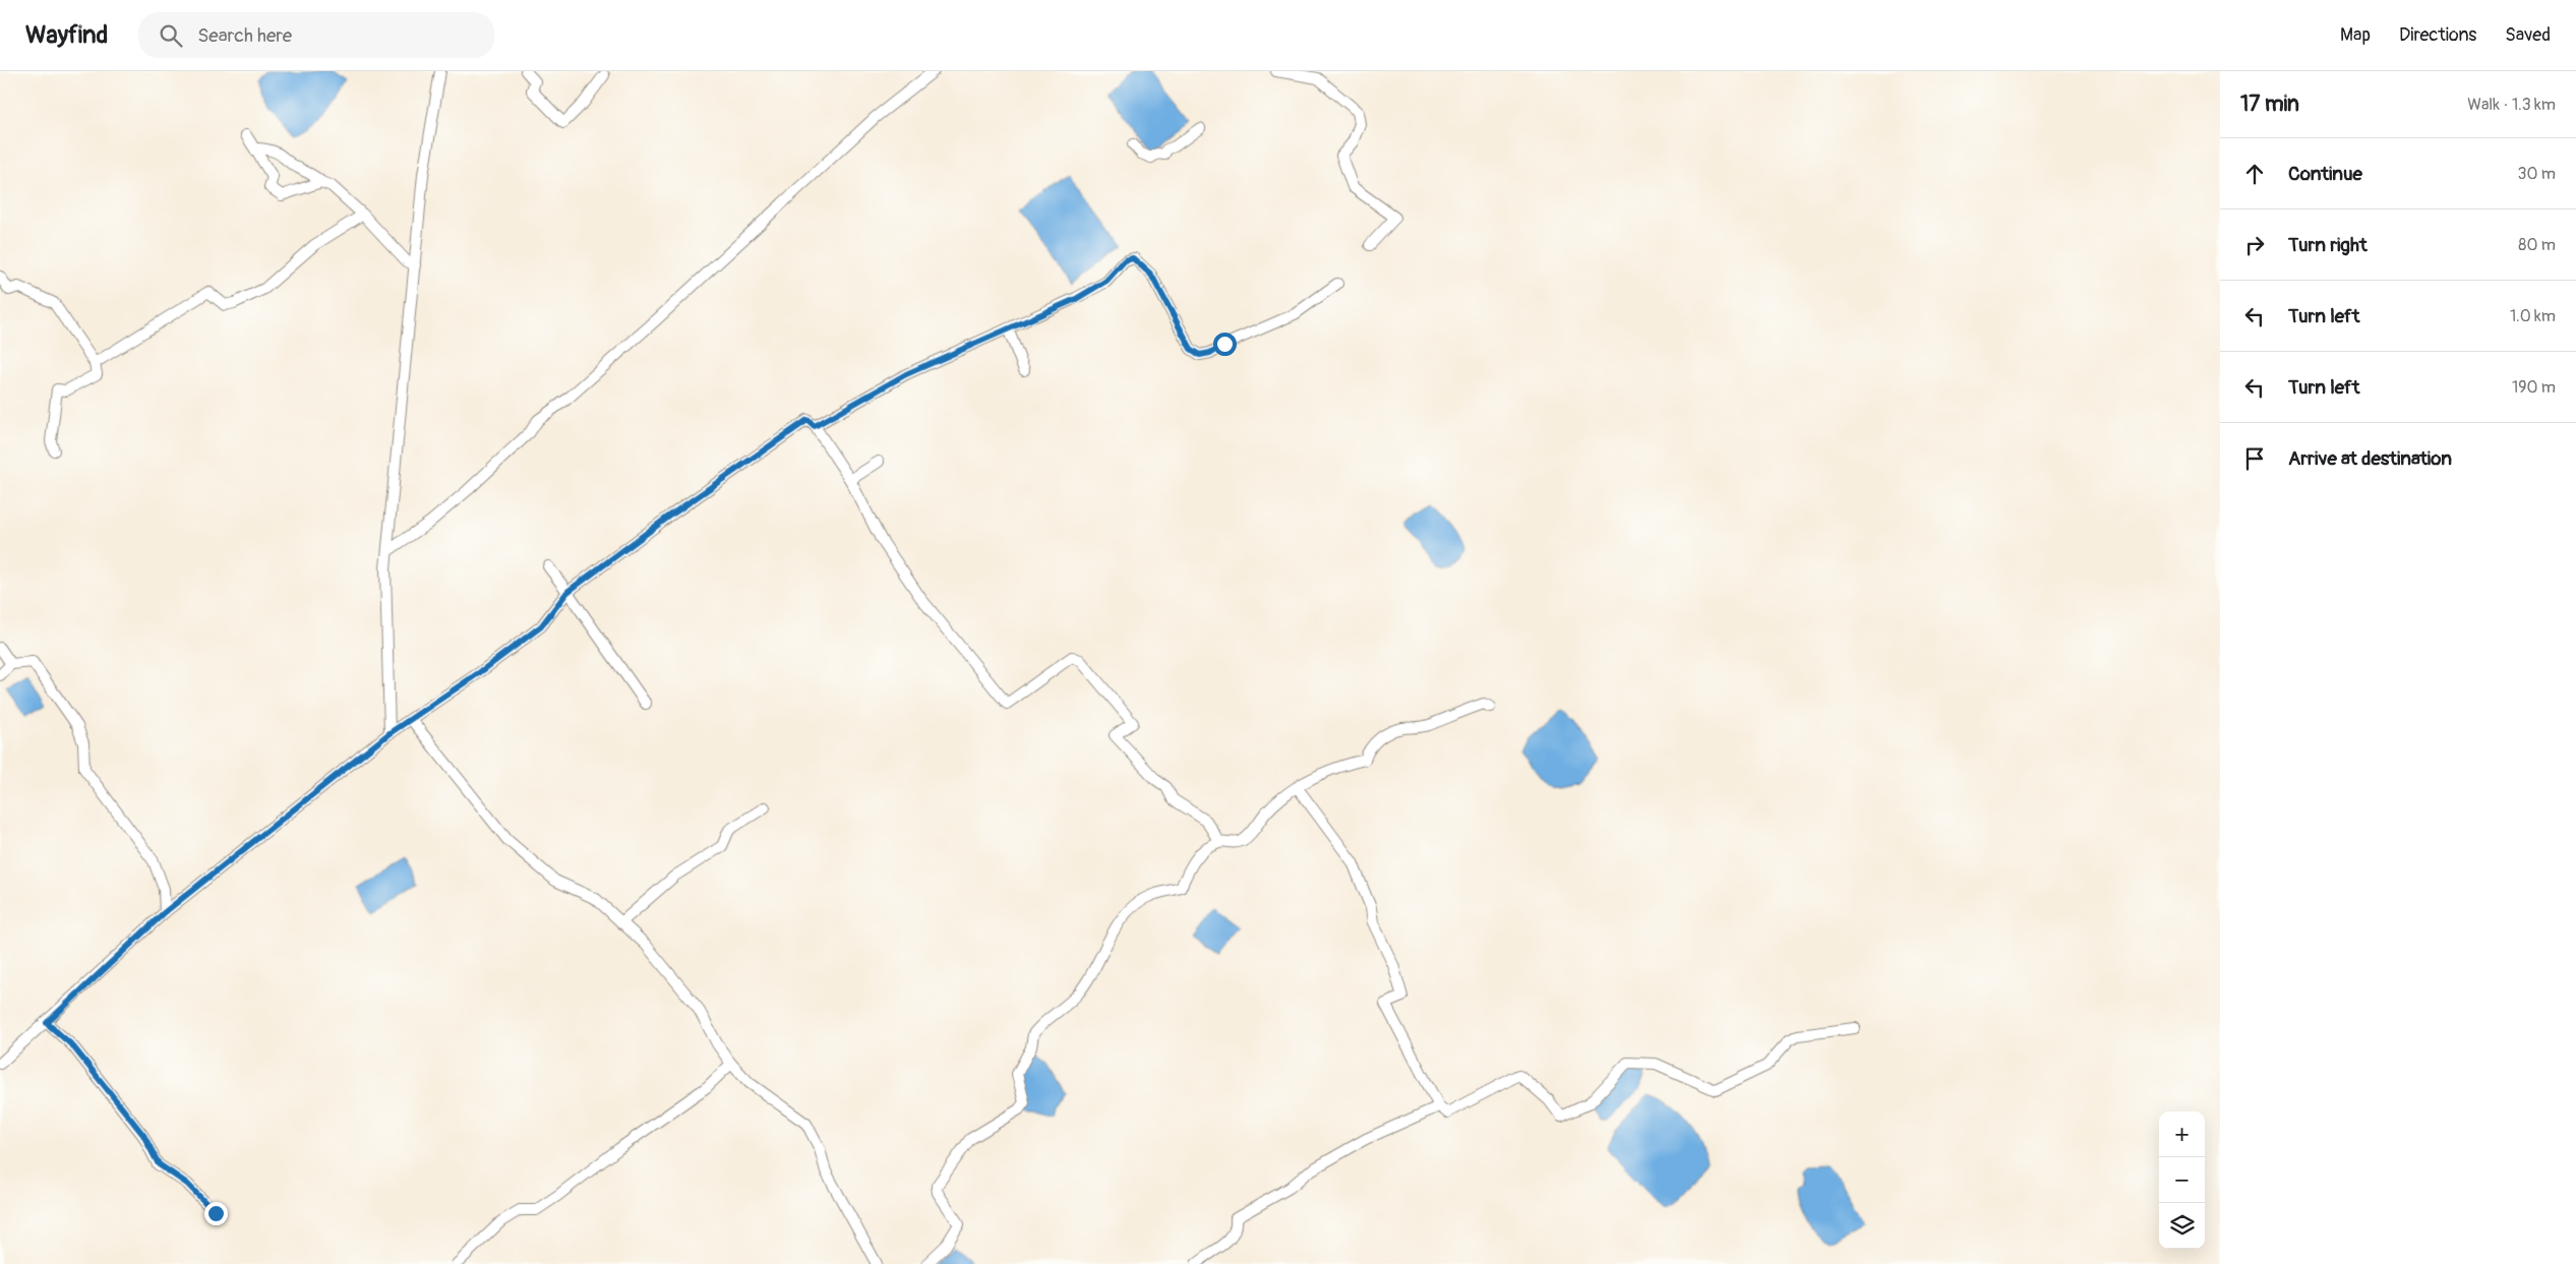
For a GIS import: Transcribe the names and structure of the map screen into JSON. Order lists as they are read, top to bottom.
{
  "page": {
    "header": "Wayfind",
    "search": "Search here",
    "nav": ["Map", "Directions", "Saved"],
    "heading": ["17 min", "Walk · 1.3 km"],
    "list": [
      ["Continue", "30 m"],
      ["Turn right", "80 m"],
      ["Turn left", "1.0 km"],
      ["Turn left", "190 m"],
      "Arrive at destination"
    ],
    "map_buttons": ["+", "−"]
  }
}
